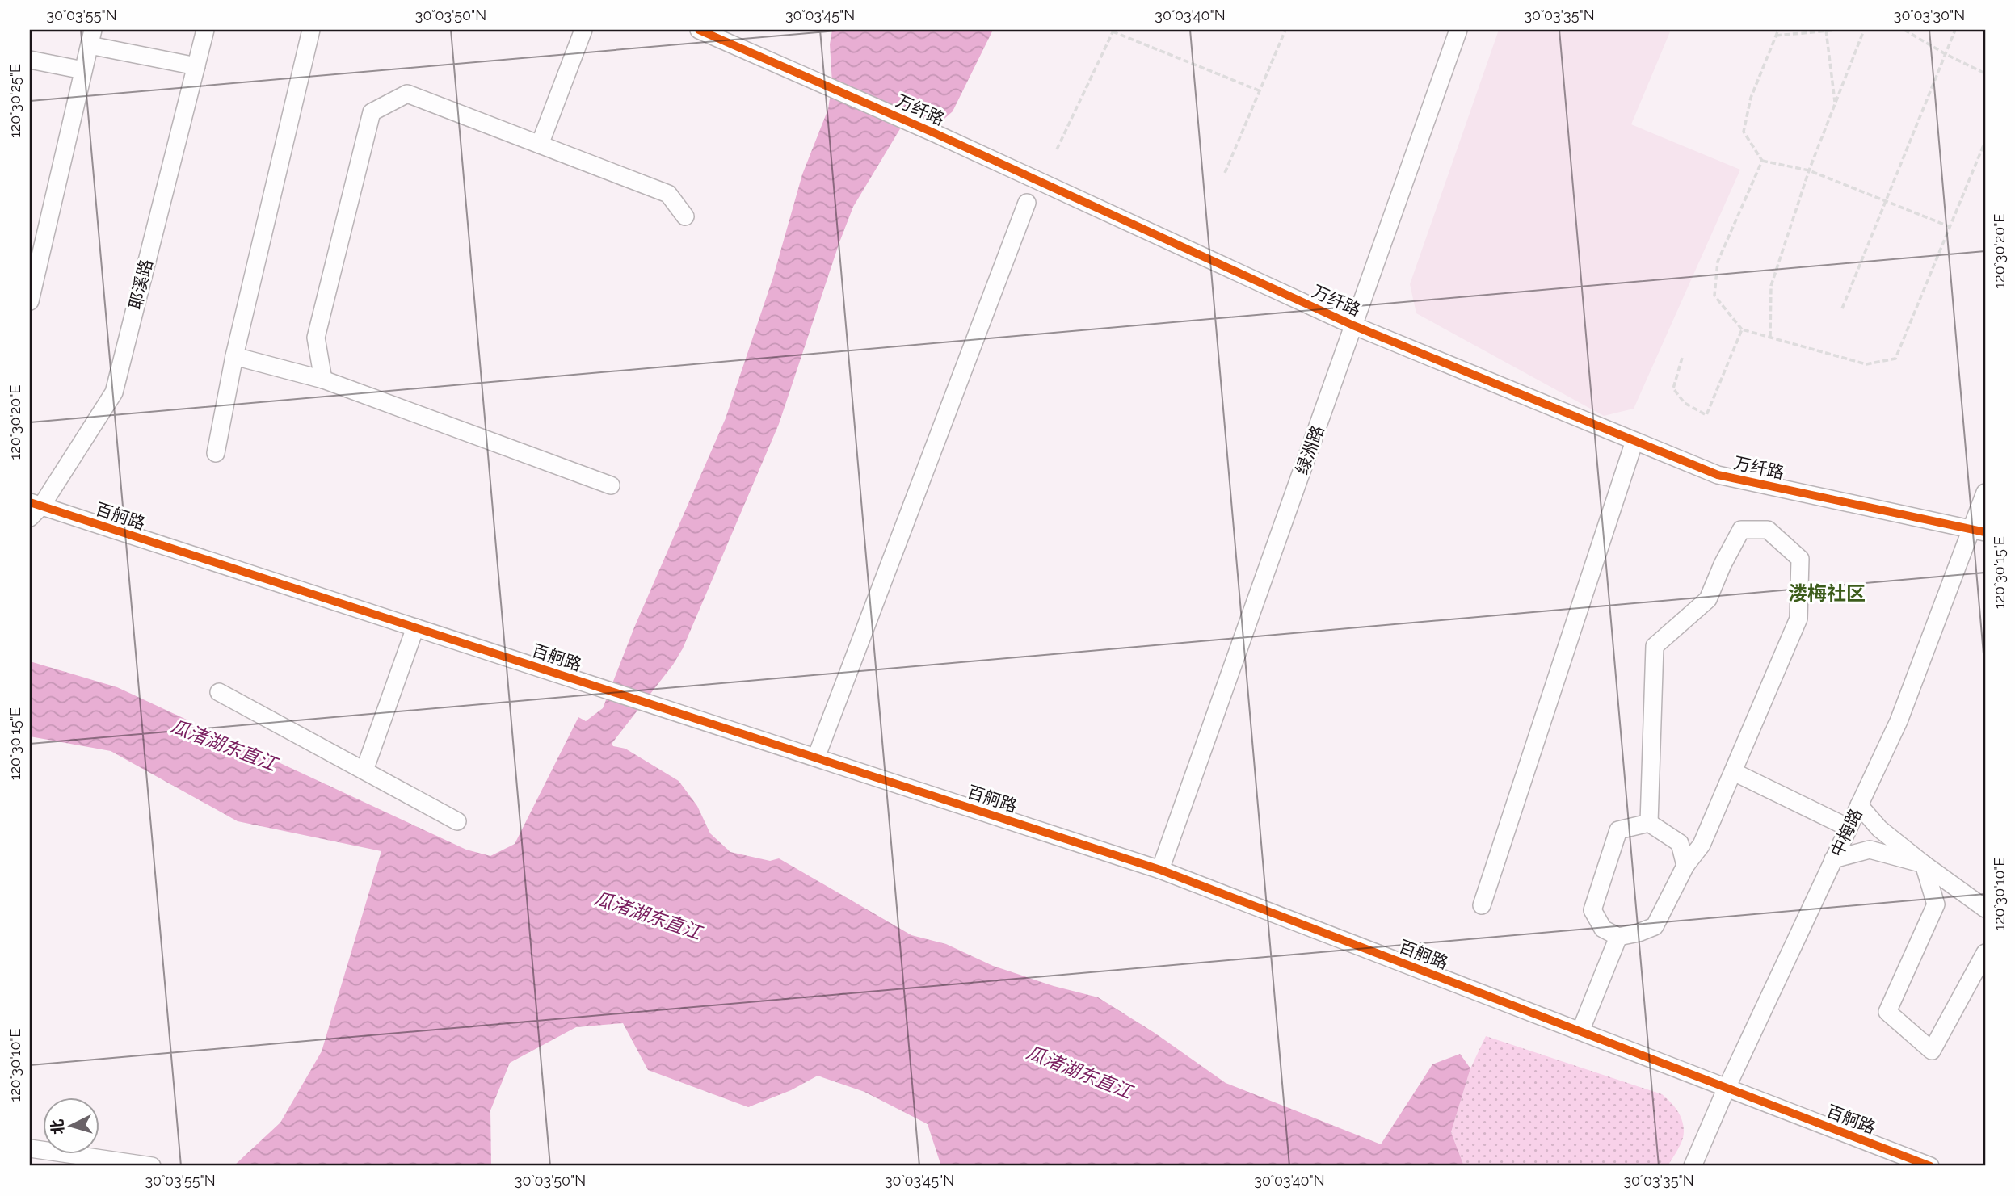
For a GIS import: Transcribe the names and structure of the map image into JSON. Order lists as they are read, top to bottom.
{
  "streets": {
    "street": [
      "万纤路",
      "耶溪路",
      "绿洲路",
      "百舸路",
      "中梅路"
    ]
  },
  "crossings": [
    ["万纤路", "绿洲路"],
    ["万纤路", "中梅路"],
    ["耶溪路", "百舸路"],
    ["绿洲路", "百舸路"],
    ["百舸路", "中梅路"]
  ],
  "districts": ["溇梅社区"],
  "water": ["瓜渚湖东直江"],
  "north": "left",
  "coordinates": [
    "30°03'55\"N",
    "30°03'50\"N",
    "30°03'45\"N",
    "30°03'40\"N",
    "30°03'35\"N",
    "30°03'30\"N",
    "120°30'25\"E",
    "120°30'20\"E",
    "120°30'15\"E",
    "120°30'10\"E"
  ]
}
